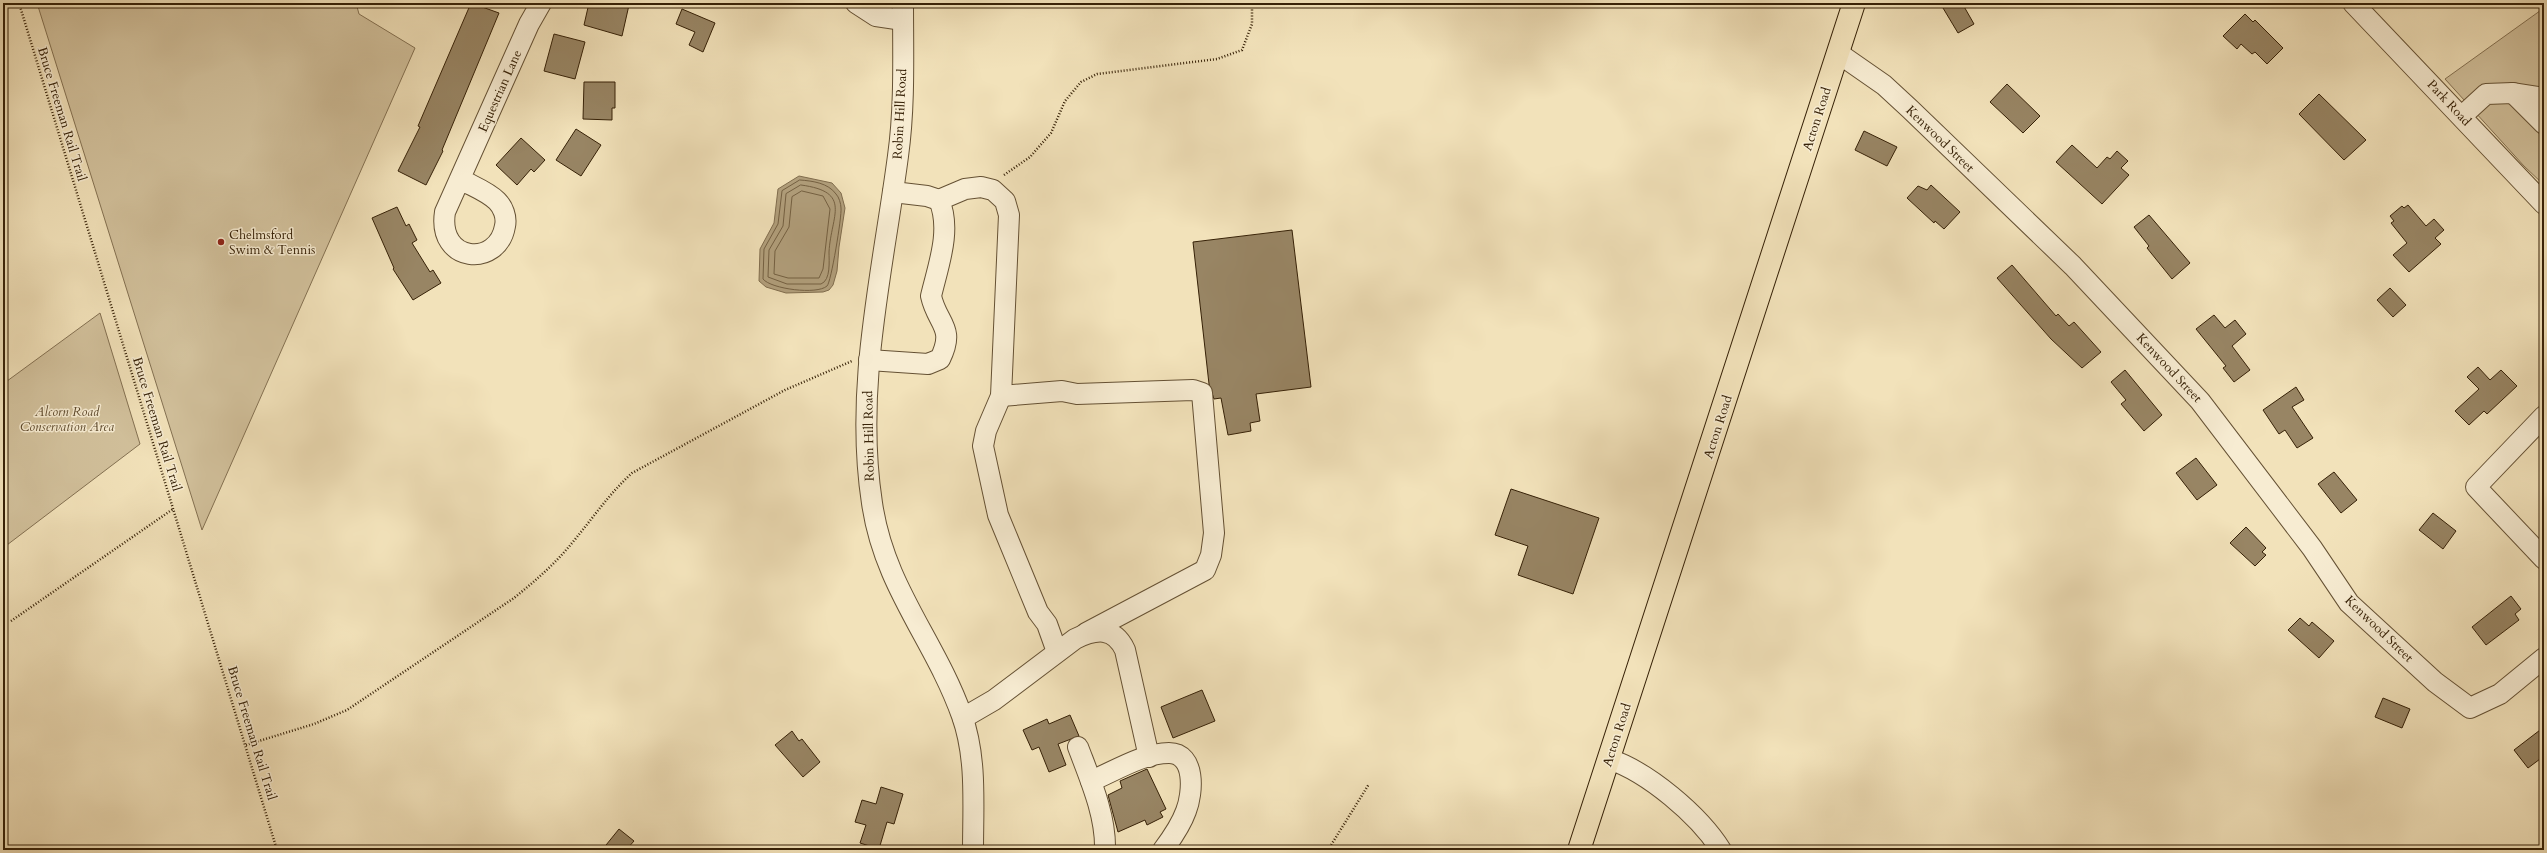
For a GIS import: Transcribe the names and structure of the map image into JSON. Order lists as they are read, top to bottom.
{
  "streets": {
    "main road": ["Acton Road"],
    "street": [
      "Equestrian Lane",
      "Park Road",
      "Robin Hill Road",
      "Kenwood Street"
    ],
    "path": ["Bruce Freeman Rail Trail"]
  },
  "crossings": [
    ["Acton Road", "Kenwood Street"]
  ],
  "parks": ["Alcorn Road Conservation Area"],
  "places": ["Chelmsford Swim & Tennis"]
}
